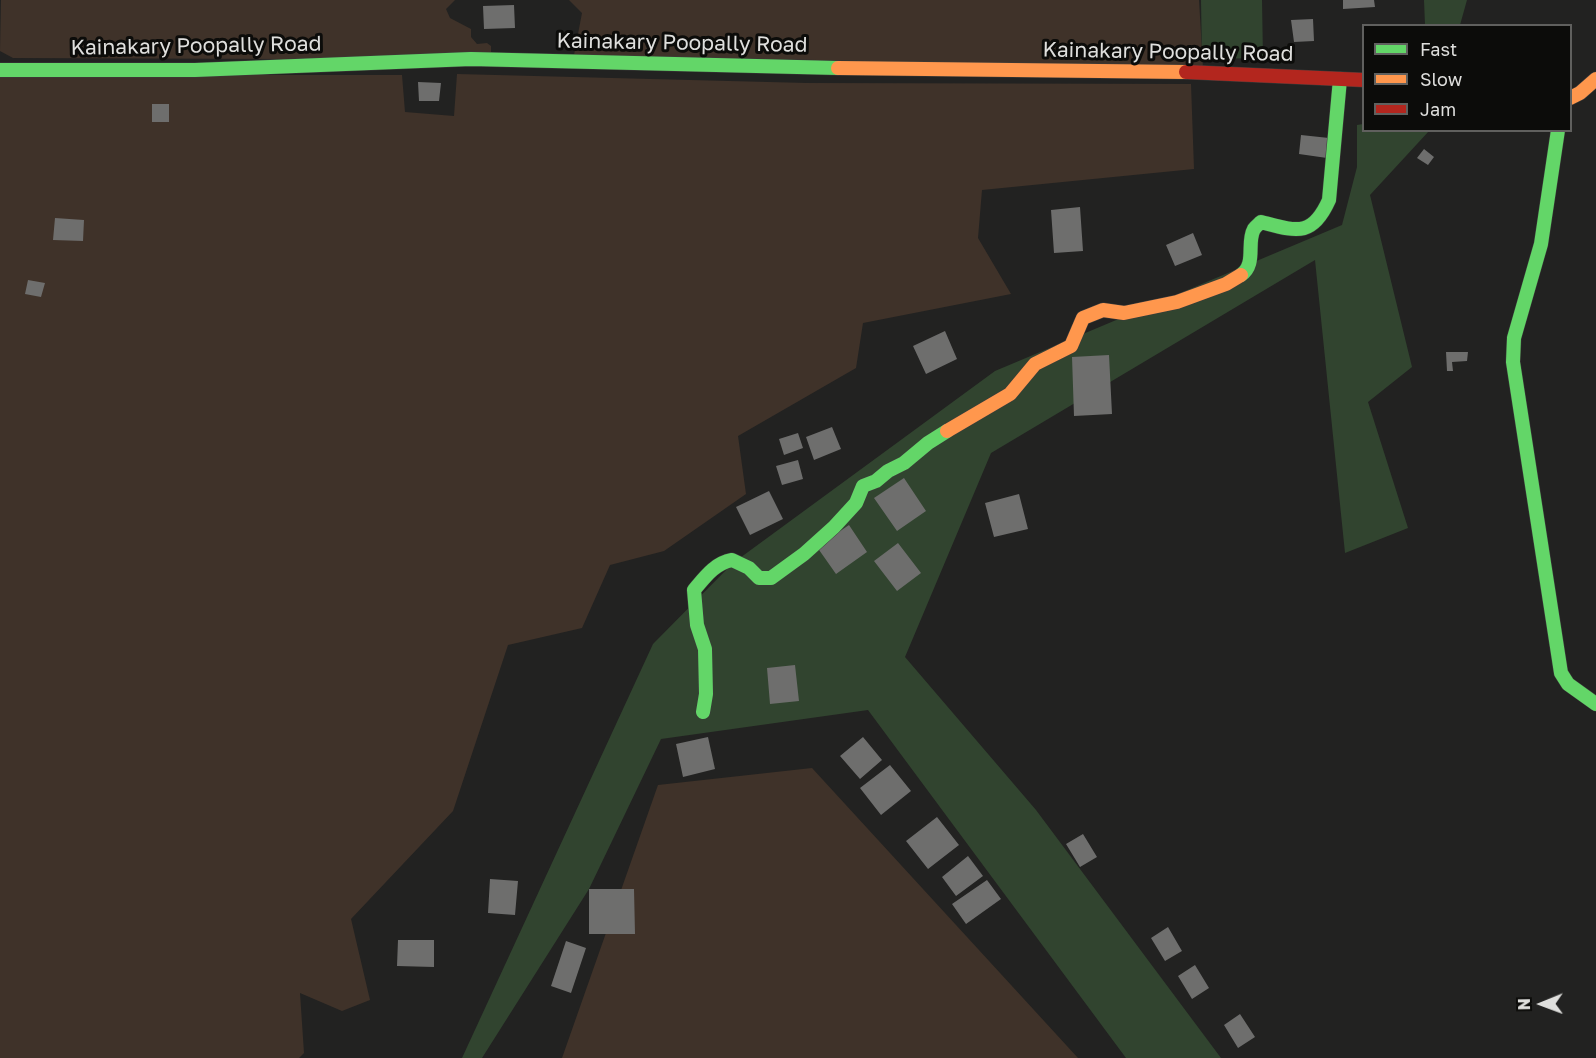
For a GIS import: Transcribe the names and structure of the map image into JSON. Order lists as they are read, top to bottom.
{
  "streets": {
    "street": ["Kainakary Poopally Road"]
  },
  "legend": ["Fast", "Slow", "Jam"],
  "north": "left"
}
